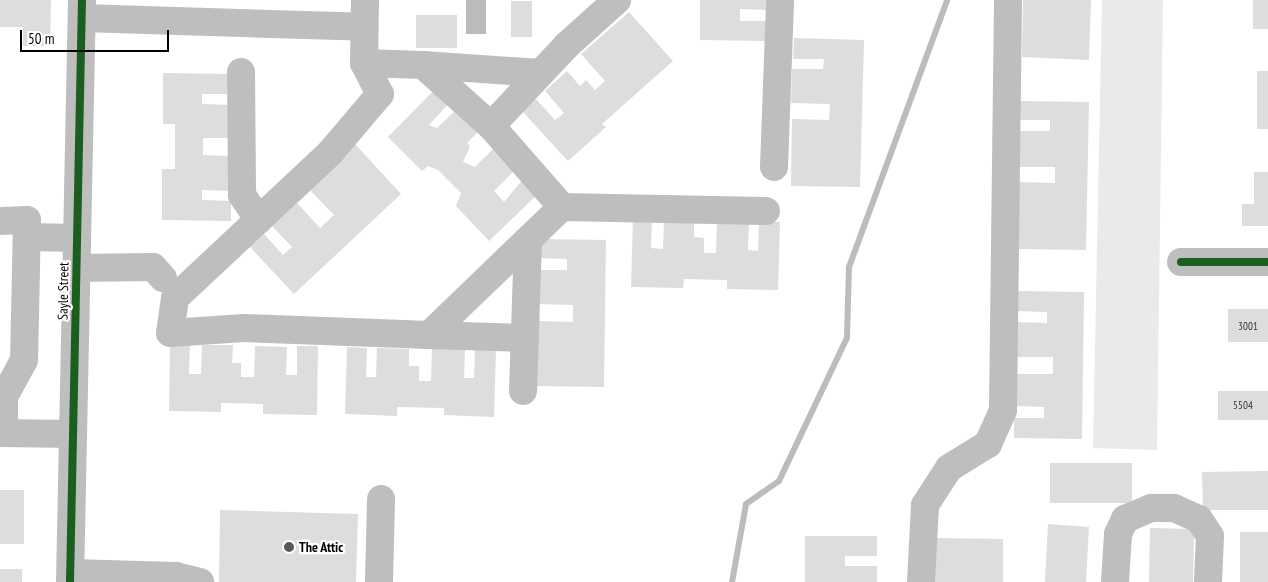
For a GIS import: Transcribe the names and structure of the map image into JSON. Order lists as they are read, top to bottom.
{
  "streets": {
    "street": ["Sayle Street"]
  },
  "places": ["The Attic"],
  "house_numbers": ["3001", "5504"],
  "scale_bar": "50 m"
}
